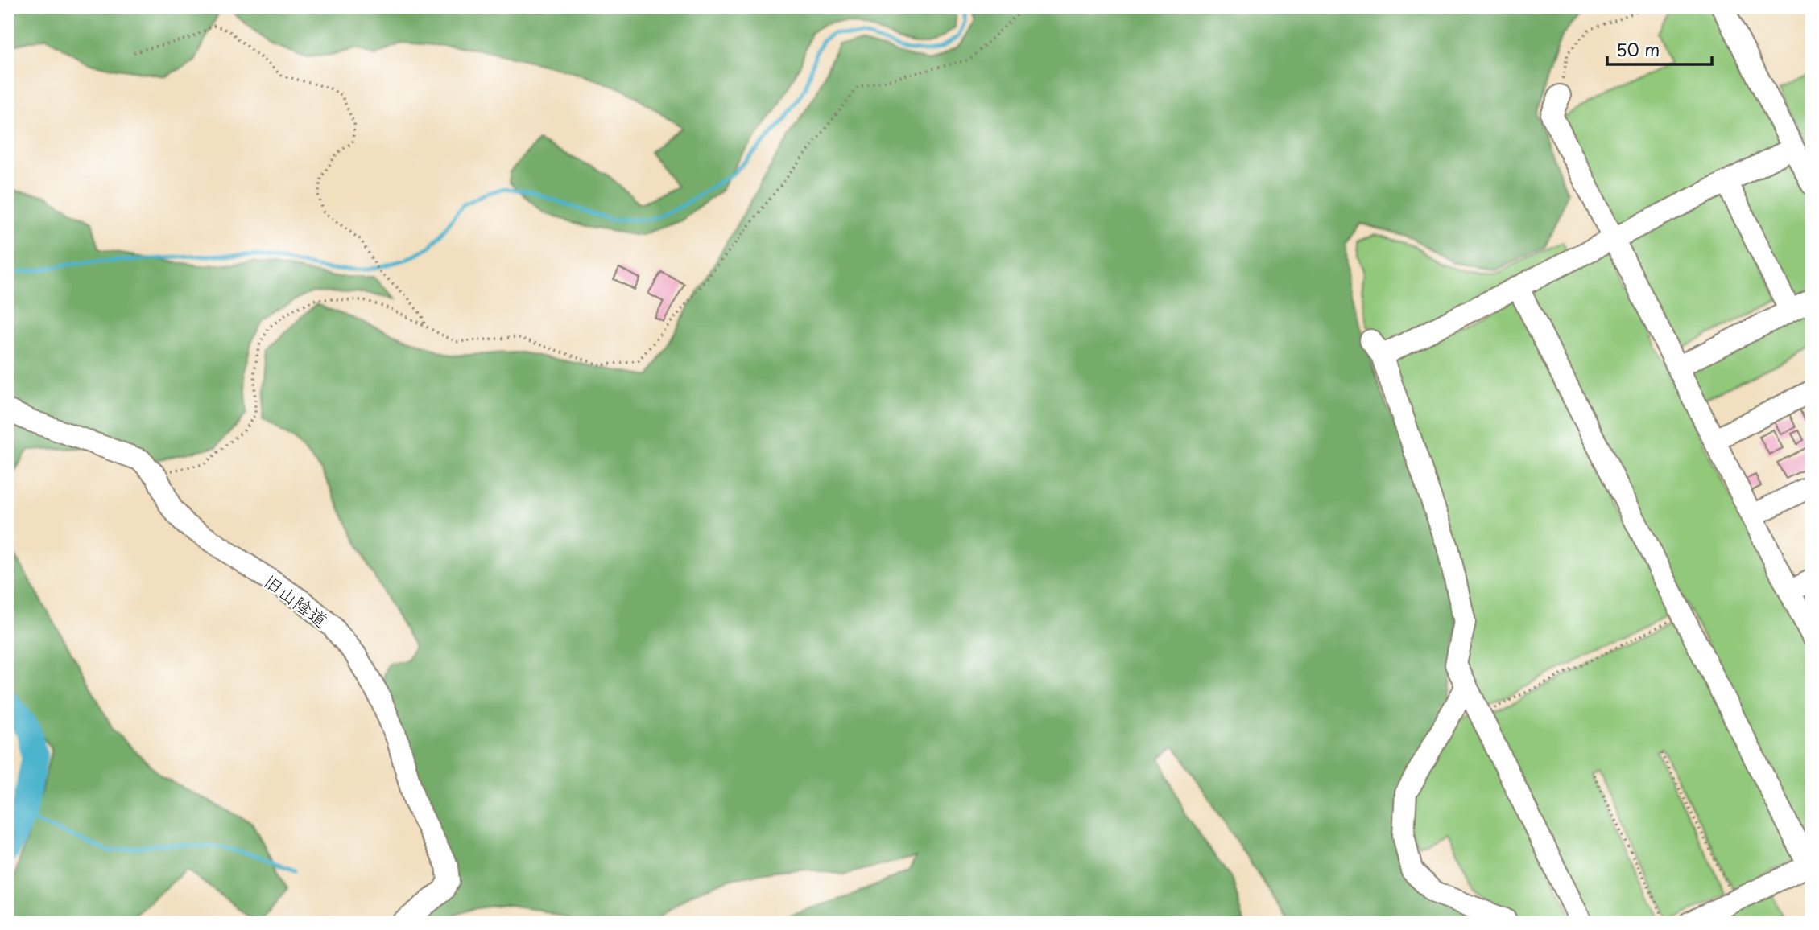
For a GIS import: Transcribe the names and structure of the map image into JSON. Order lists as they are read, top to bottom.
{
  "streets": {
    "street": ["旧山陰道"]
  },
  "scale_bar": "50 m"
}
